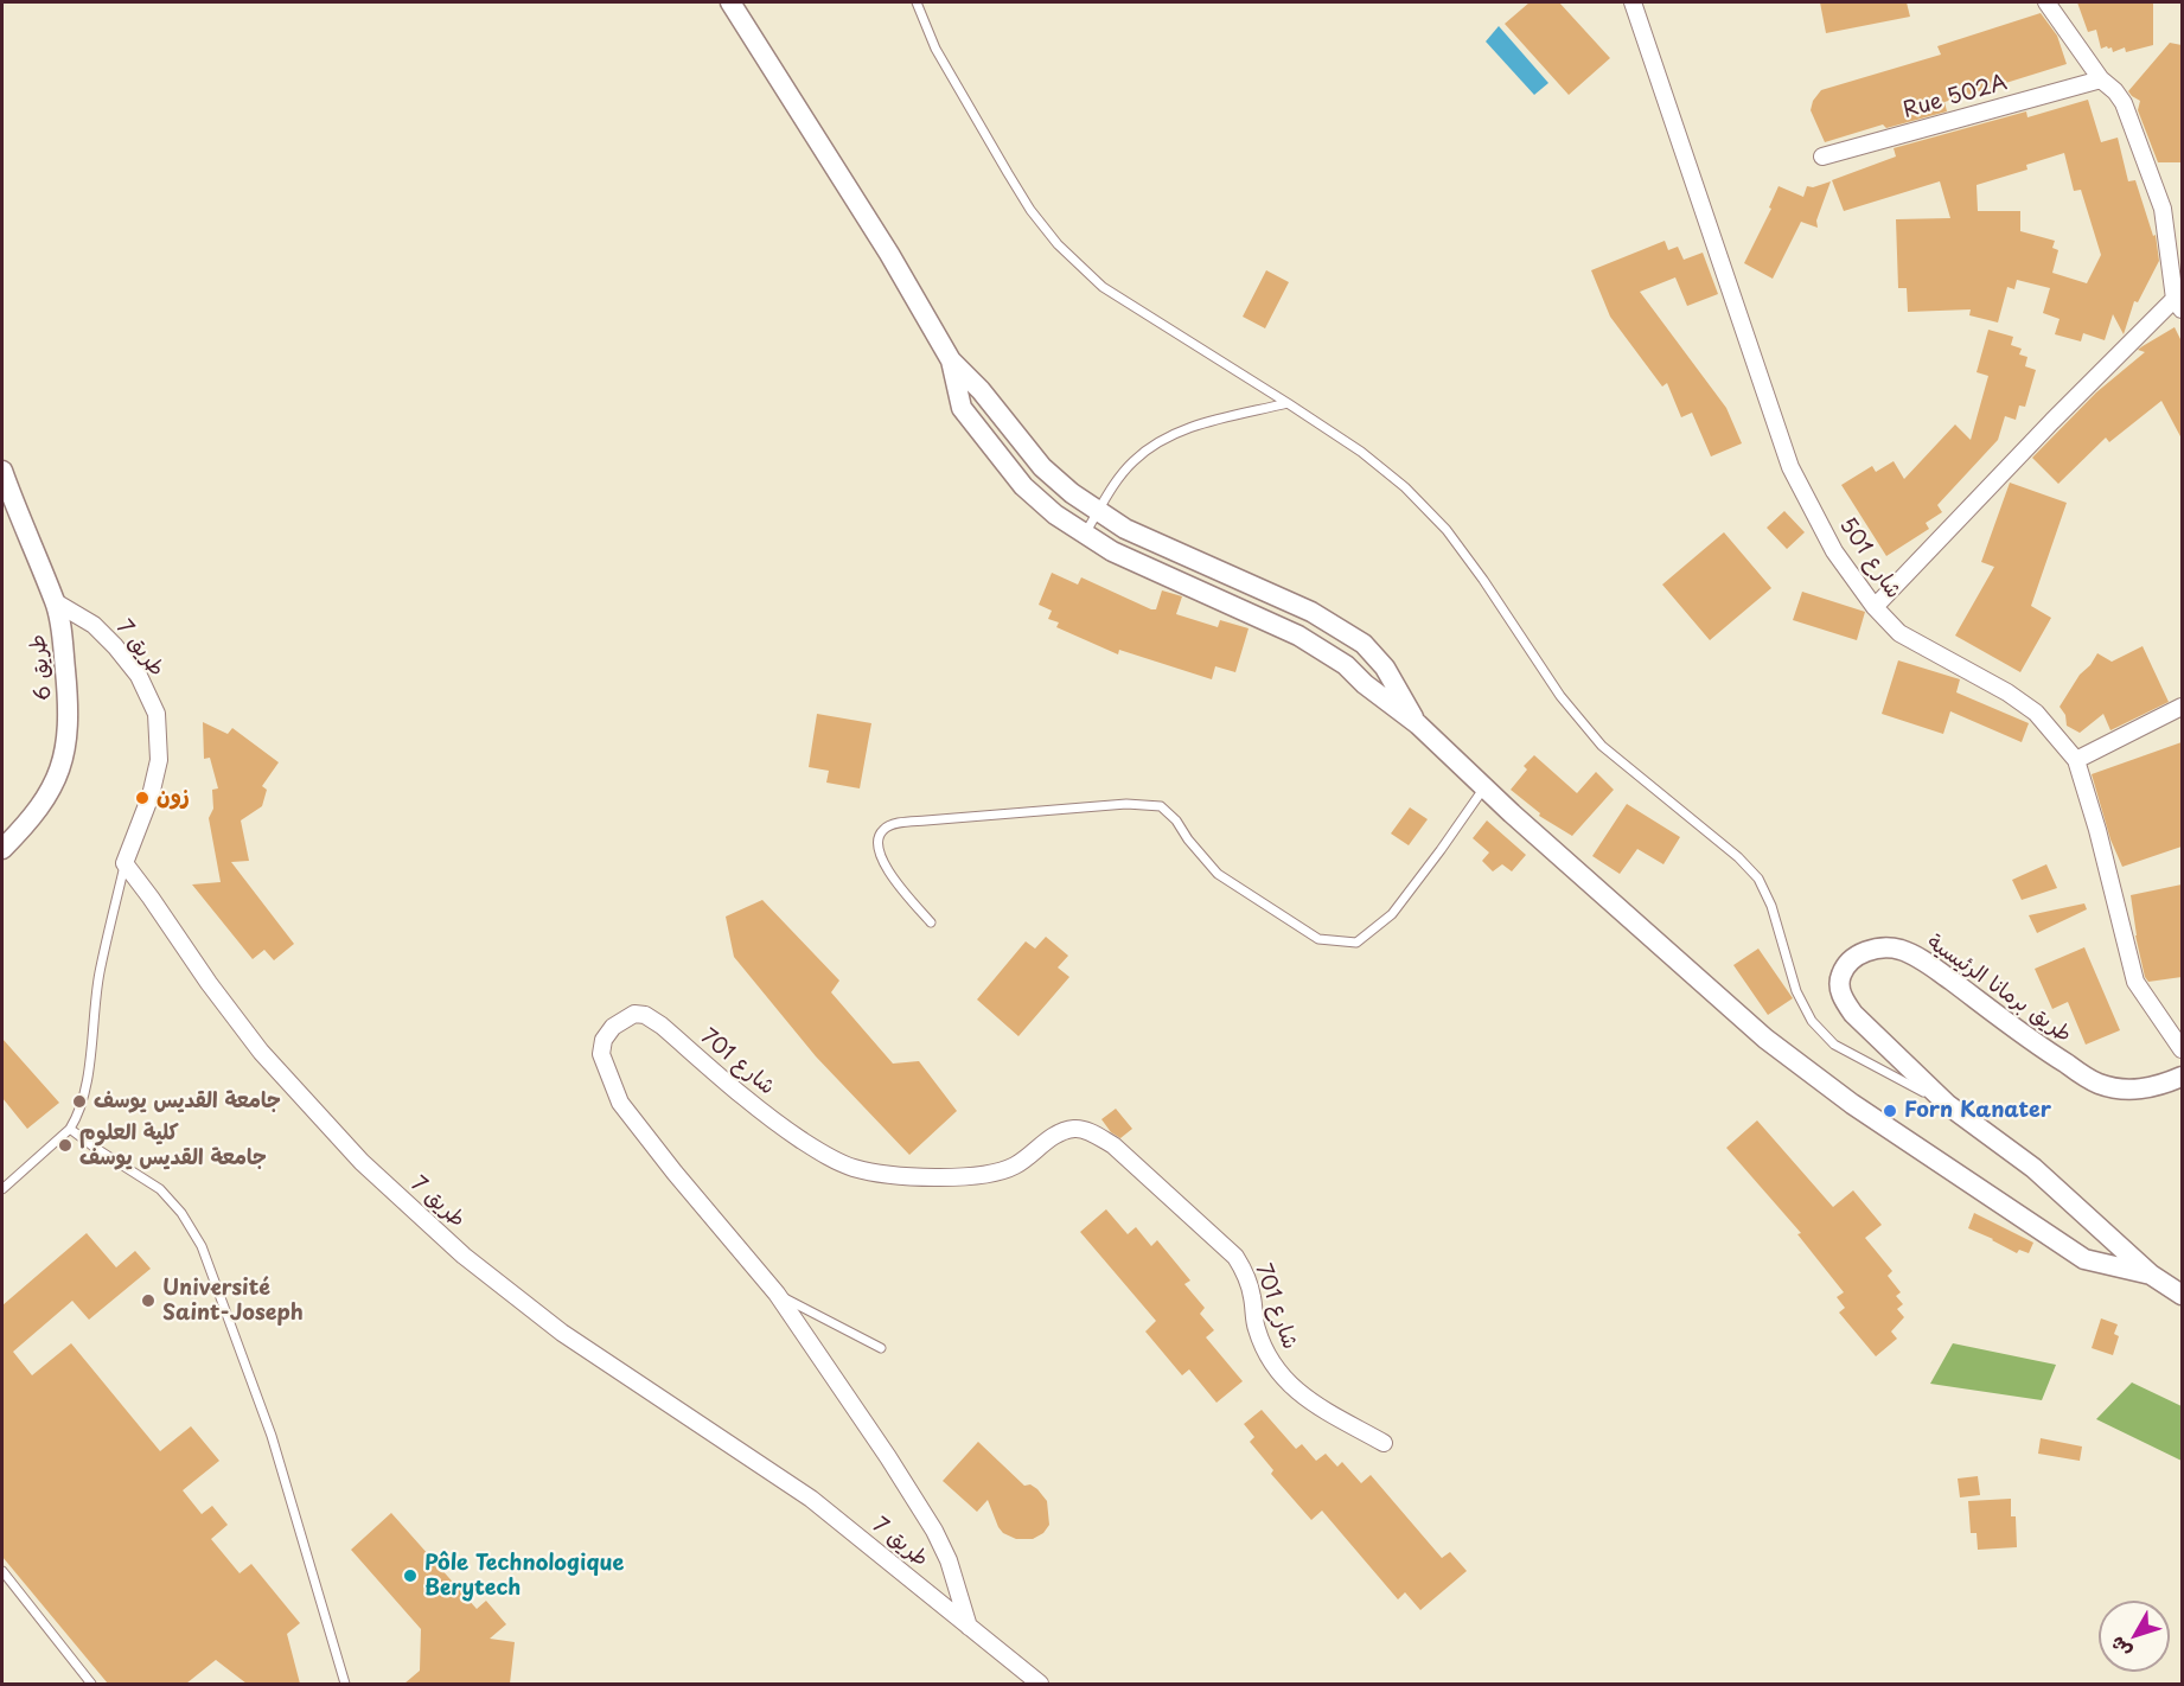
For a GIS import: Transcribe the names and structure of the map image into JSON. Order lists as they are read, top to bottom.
{
  "streets": {
    "street": [
      "Rue 502A",
      "شارع 501",
      "طريق 7",
      "طريق 6",
      "طريق برمانا الرئيسية",
      "شارع 701"
    ]
  },
  "crossings": [
    ["طريق 7", "طريق 6"],
    ["طريق 7", "شارع 701"]
  ],
  "places": [
    "زون",
    "جامعة القديس يوسف",
    "Forn Kanater",
    "كلية العلوم جامعة القديس يوسف",
    "Université Saint-Joseph",
    "Pôle Technologique Berytech"
  ],
  "north": "bottom left"
}
